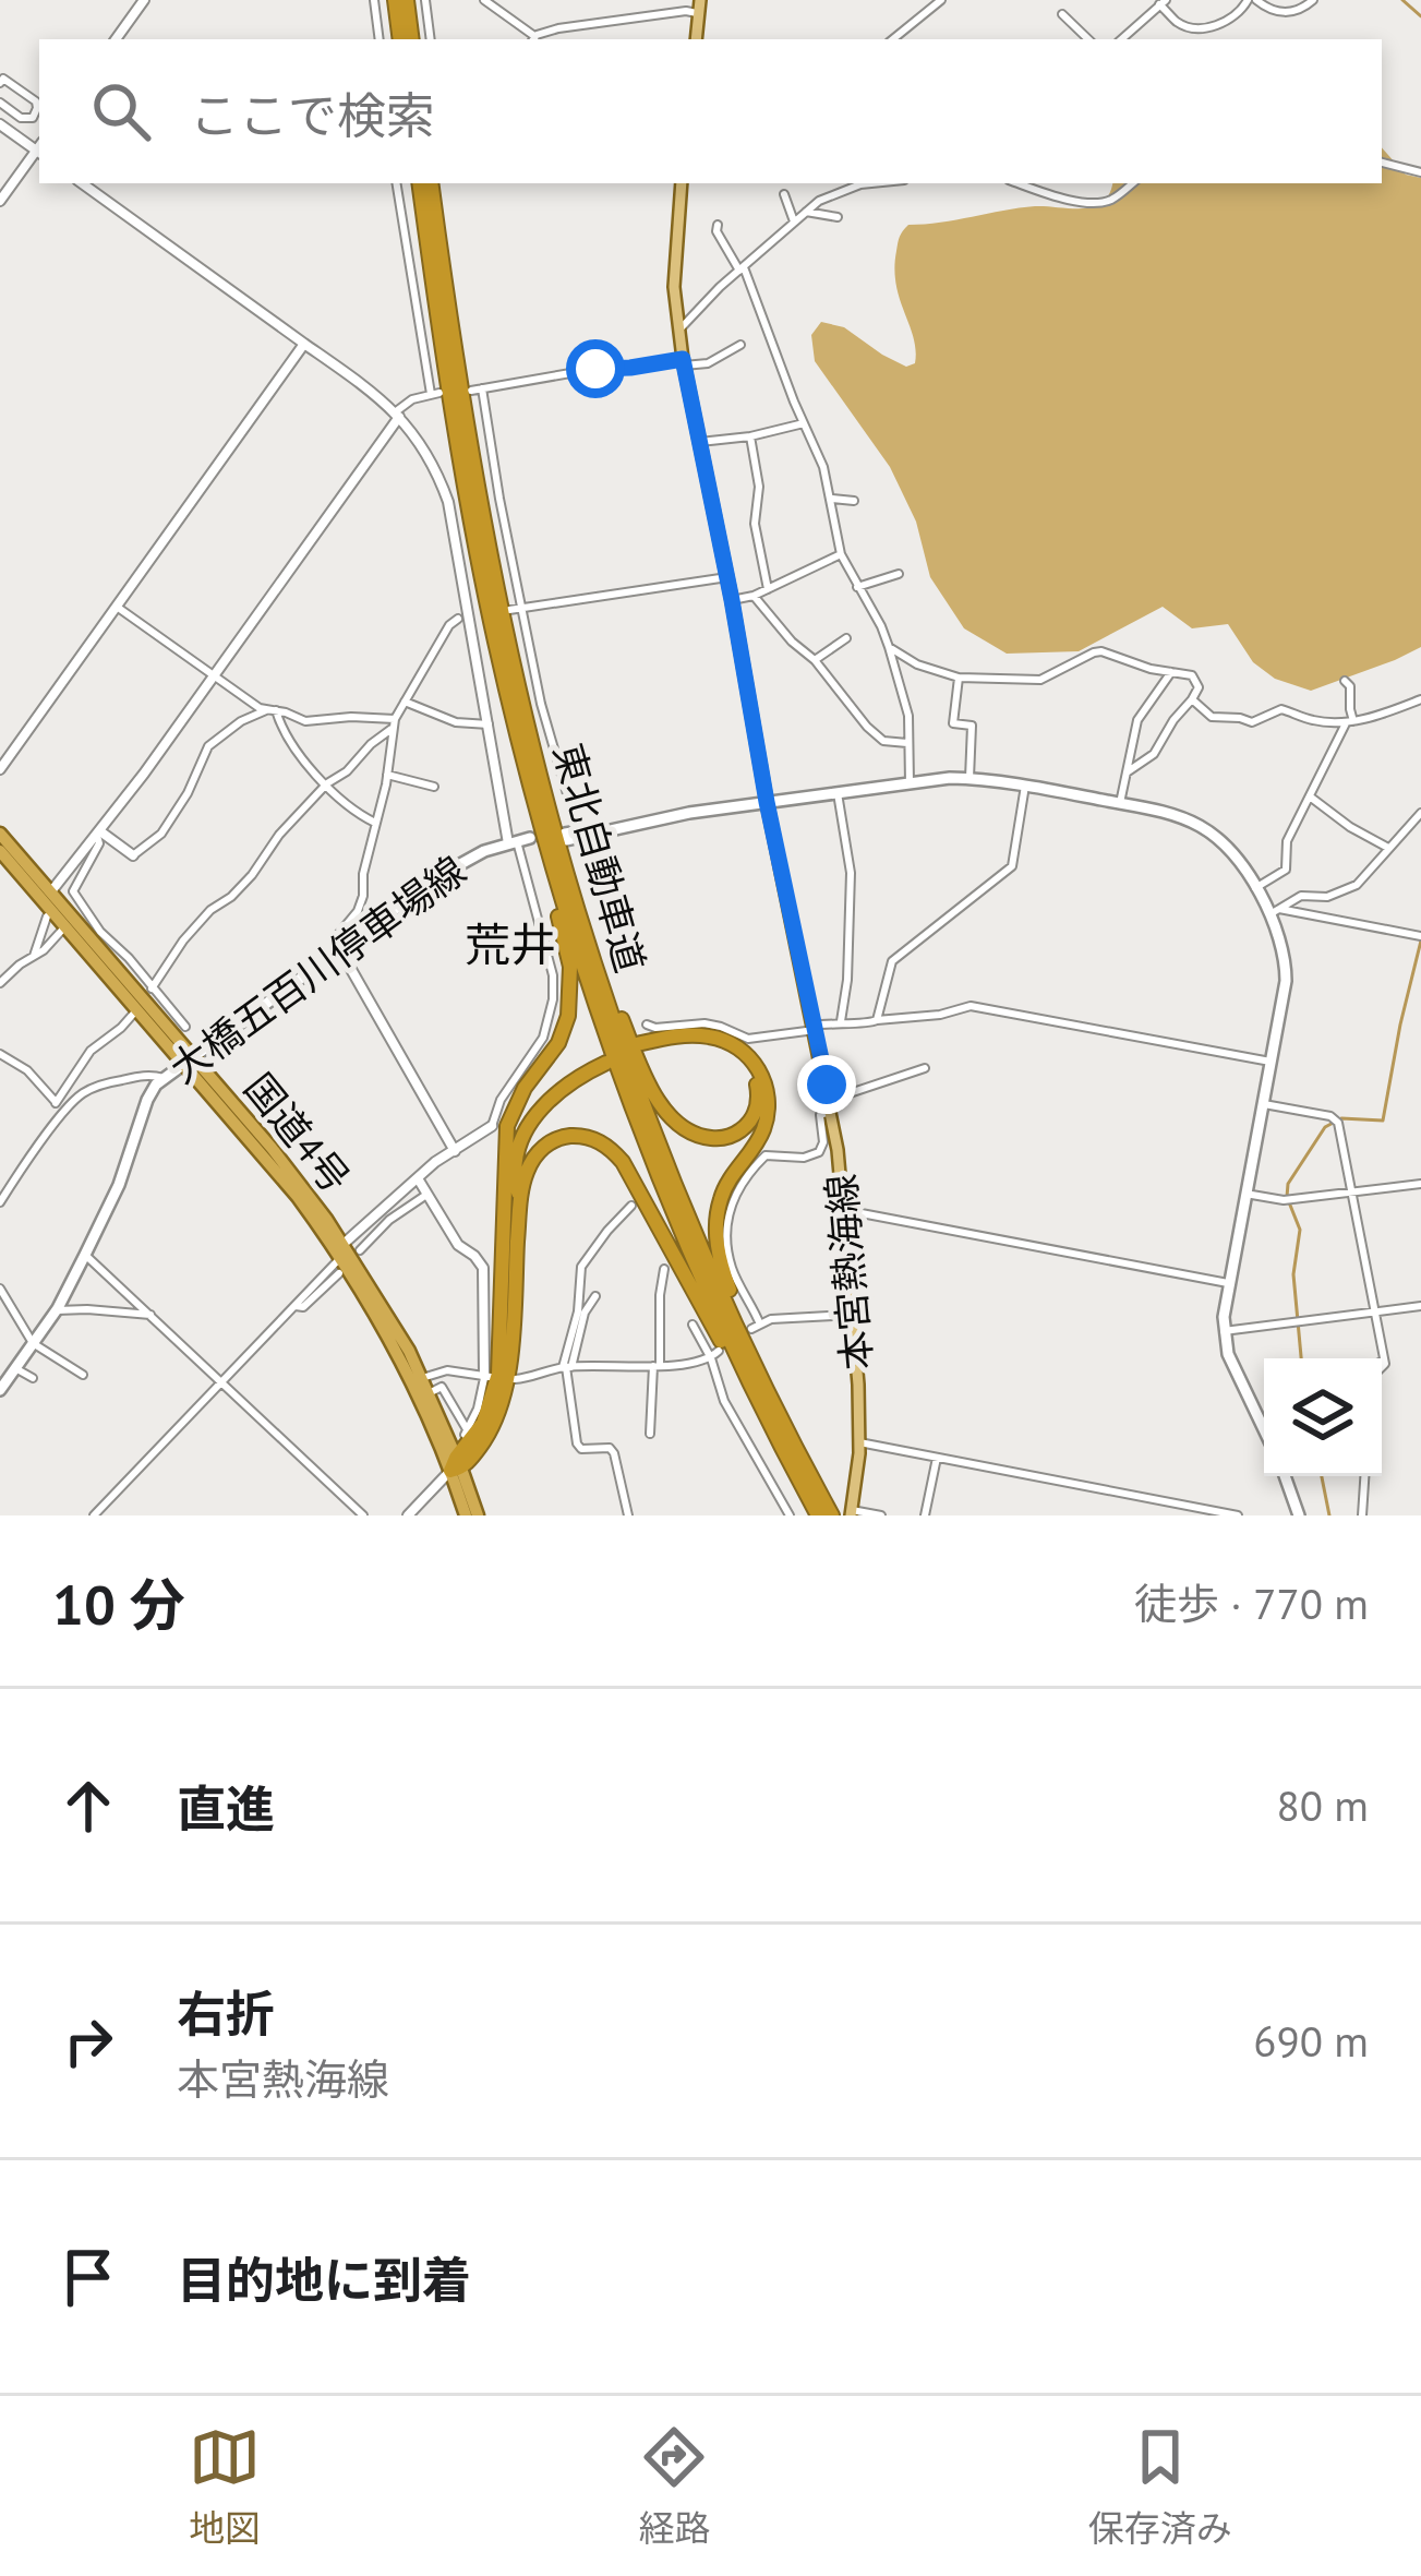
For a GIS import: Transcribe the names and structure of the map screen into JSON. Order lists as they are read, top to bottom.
{
  "streets": {
    "highway": ["東北自動車道", "国道4号"],
    "main road": ["大橋五百川停車場線", "本宮熱海線"]
  },
  "crossings": [
    ["大橋五百川停車場線", "国道4号"]
  ],
  "districts": ["荒井"],
  "page": {
    "search": "ここで検索",
    "heading": ["10 分", "徒歩 · 770 m"],
    "list": [
      ["直進", "80 m"],
      ["右折", "本宮熱海線", "690 m"],
      "目的地に到着"
    ],
    "nav": ["地図", "経路", "保存済み"]
  }
}
